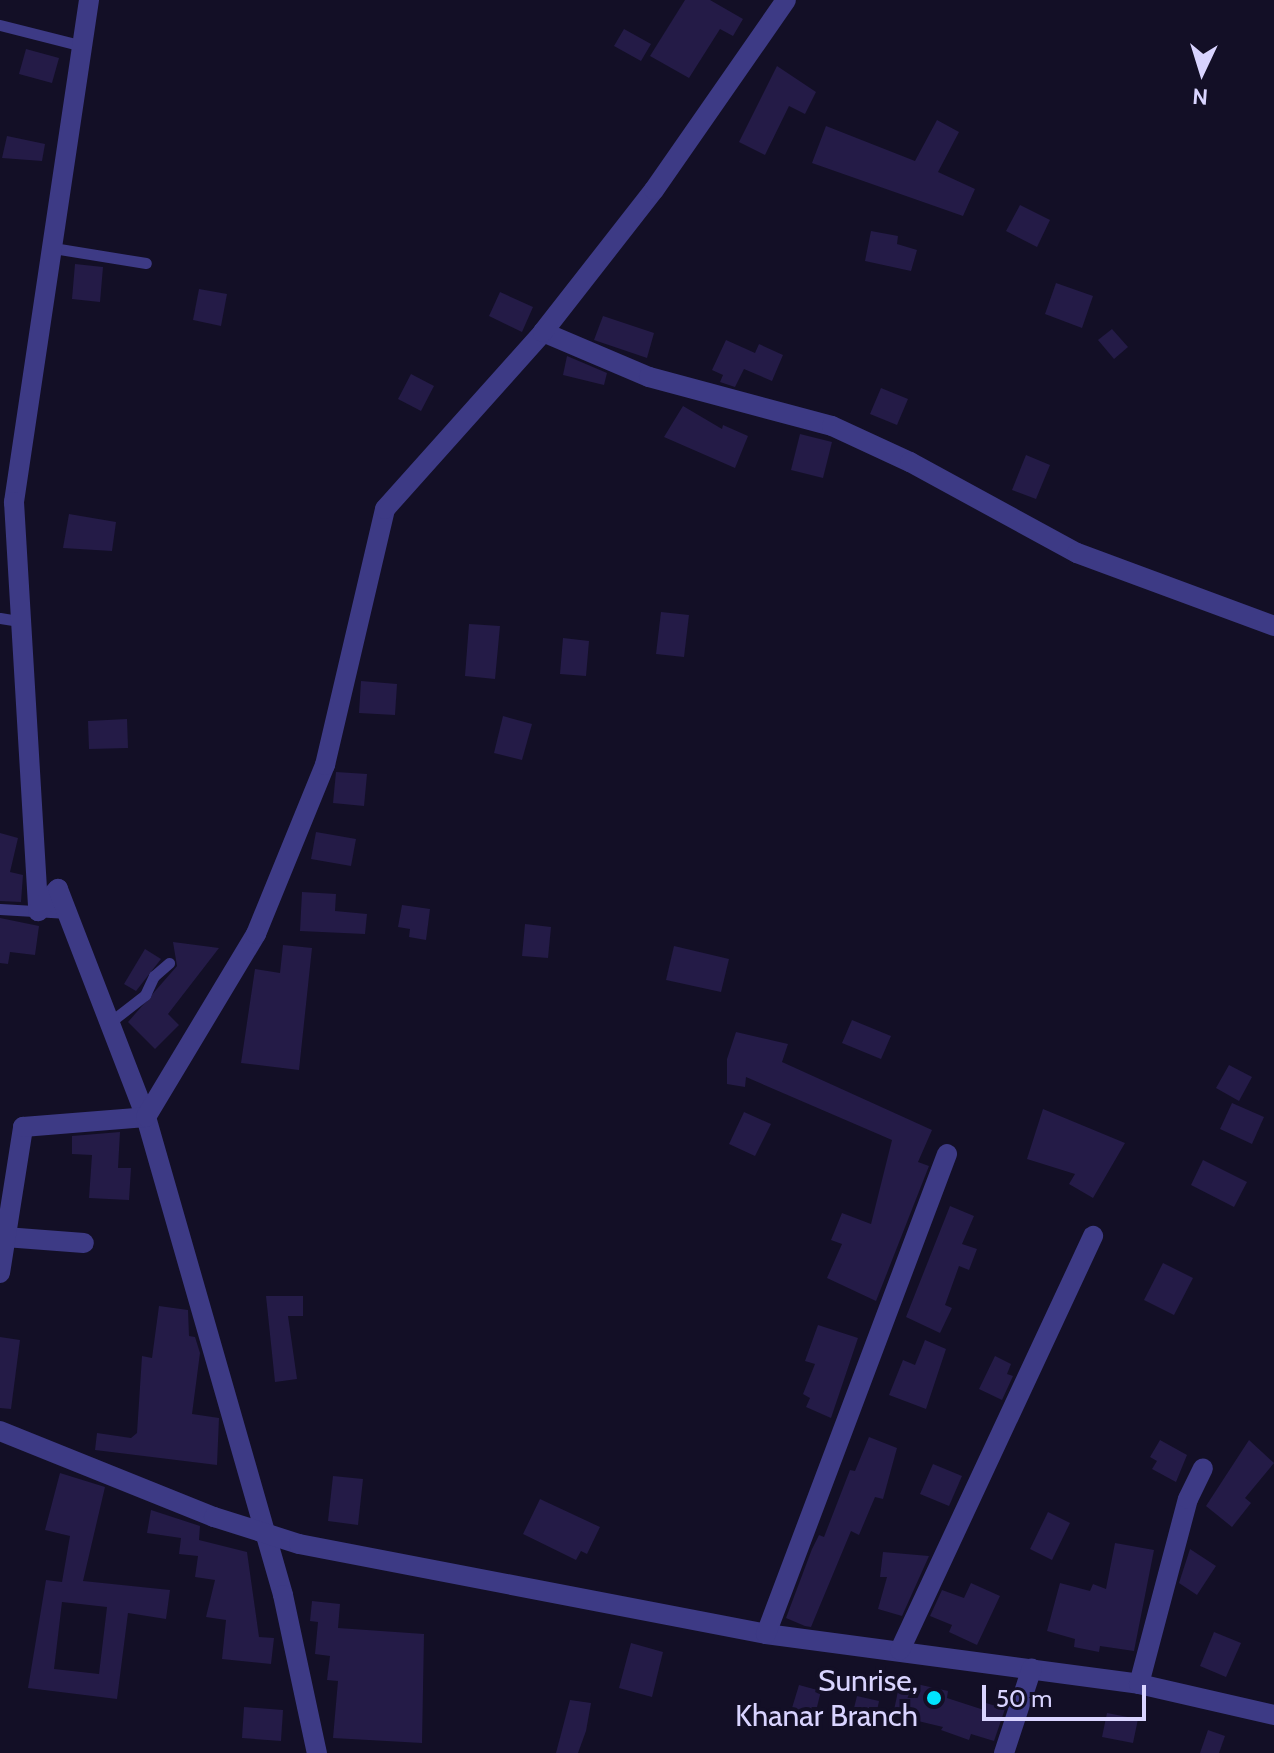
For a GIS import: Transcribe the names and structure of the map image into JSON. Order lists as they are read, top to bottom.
{
  "places": ["Sunrise, Khanar Branch"],
  "scale_bar": "50 m",
  "north": "bottom"
}
